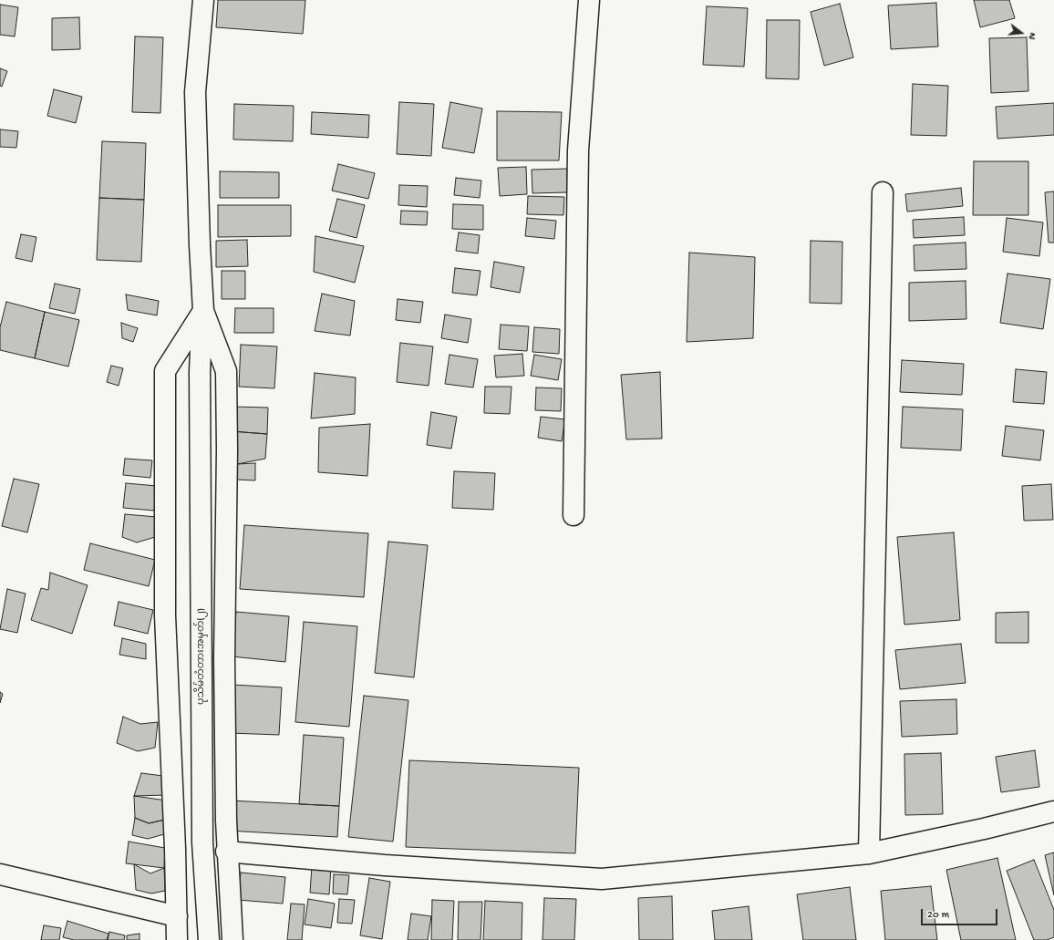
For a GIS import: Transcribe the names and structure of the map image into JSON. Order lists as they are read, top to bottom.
{
  "streets": {
    "street": ["ပုသိမ်တံတားအမှတ်(၂)"]
  },
  "scale_bar": "20 m",
  "north": "right"
}
